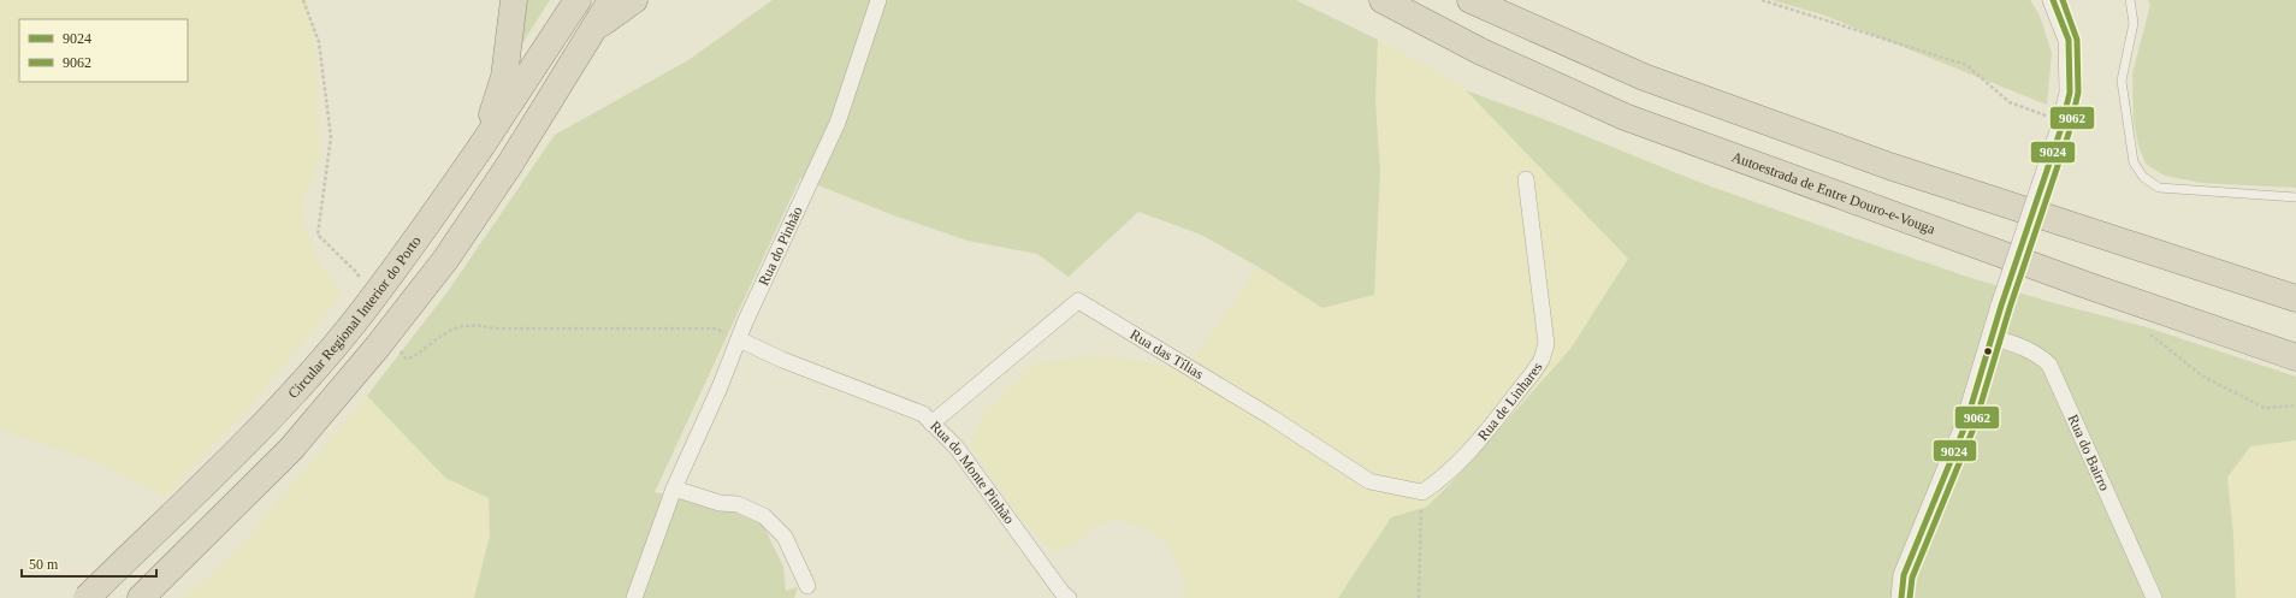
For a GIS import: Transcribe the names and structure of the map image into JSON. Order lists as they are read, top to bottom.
{
  "streets": {
    "highway": ["Autoestrada de Entre Douro-e-Vouga", "Circular Regional Interior do Porto"],
    "street": [
      "Rua do Pinhão",
      "Rua das Tílias",
      "Rua de Linhares",
      "Rua do Bairro",
      "Rua do Monte Pinhão"
    ]
  },
  "crossings": [
    ["Rua do Pinhão", "Rua do Monte Pinhão"],
    ["Rua das Tílias", "Rua de Linhares"],
    ["Rua das Tílias", "Rua do Monte Pinhão"]
  ],
  "lines": ["transit line 9024", "transit line 9062"],
  "legend": ["9024", "9062"],
  "scale_bar": "50 m"
}
